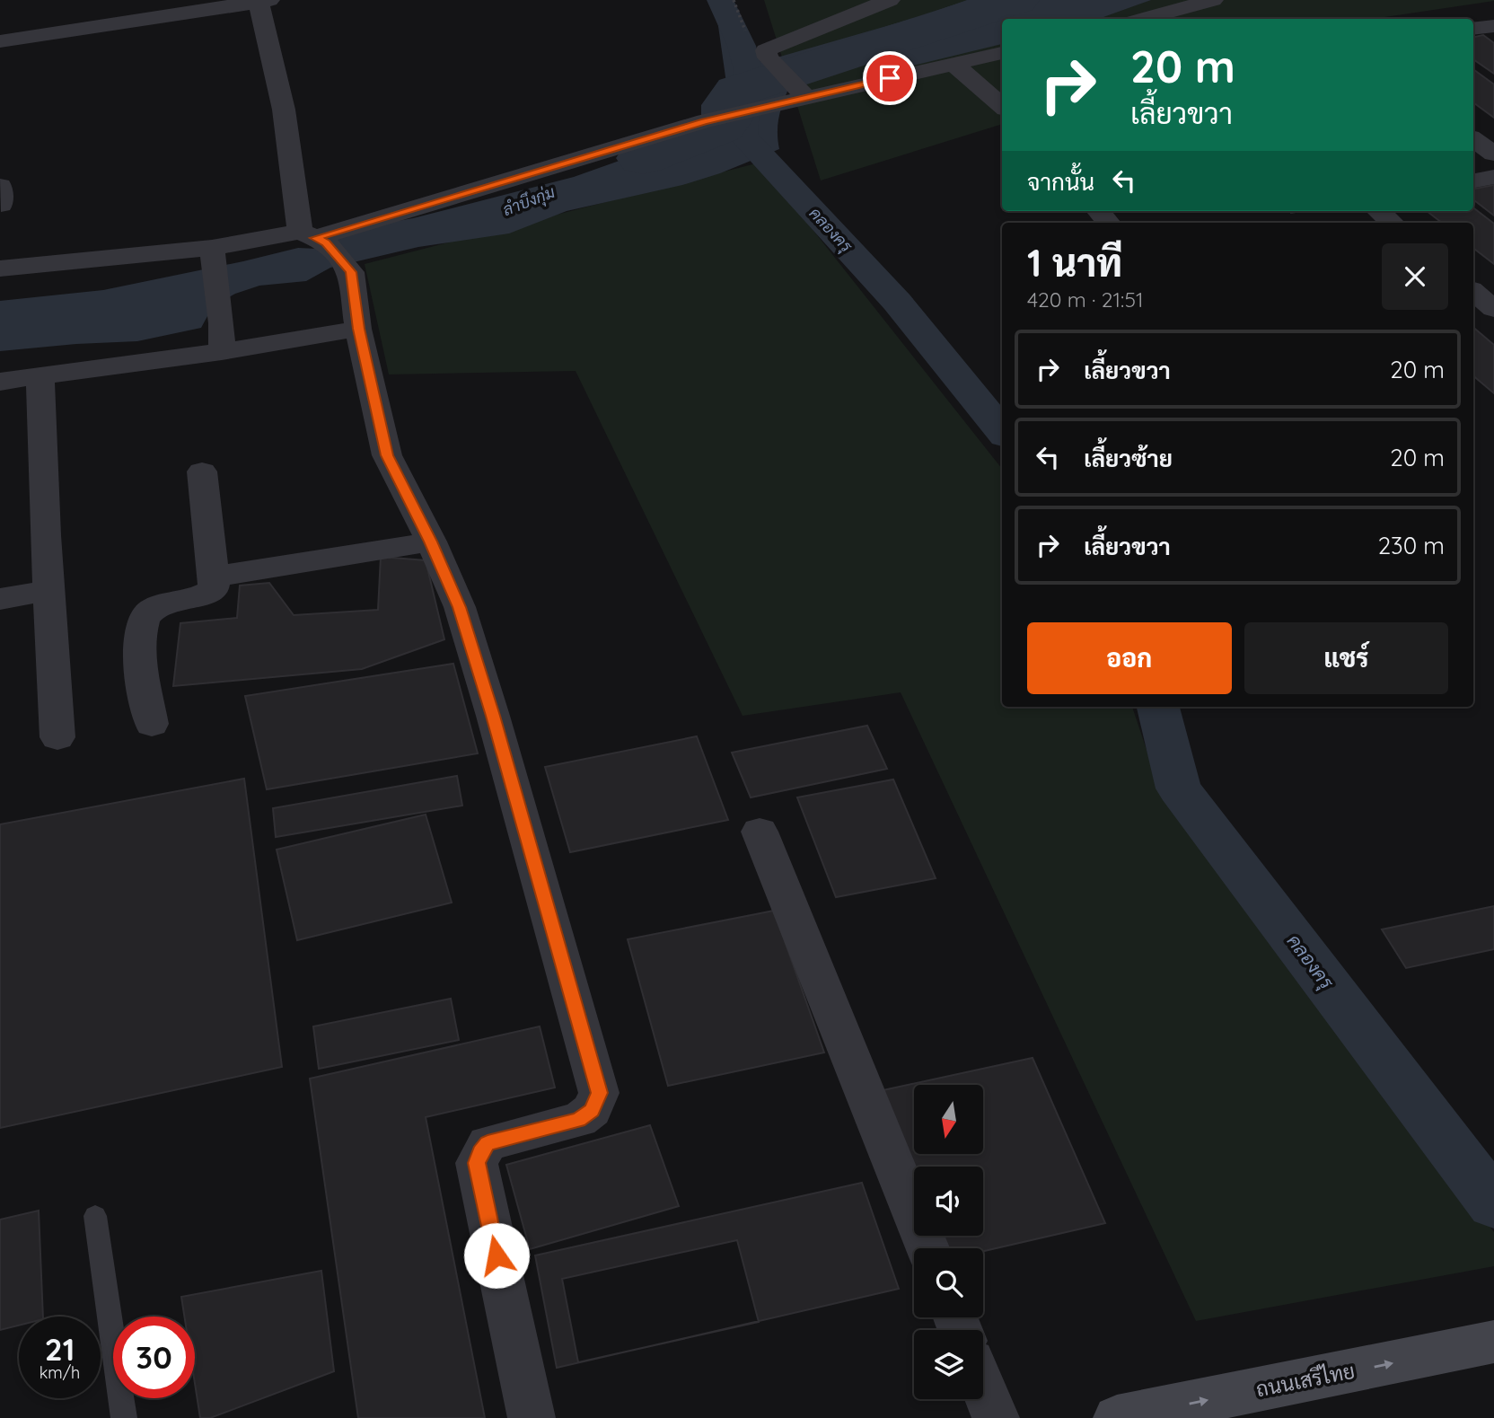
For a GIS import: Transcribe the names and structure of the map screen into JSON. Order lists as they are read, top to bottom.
{
  "streets": {
    "main road": ["ถนนเสรีไทย"]
  },
  "one_way": ["ถนนเสรีไทย"],
  "water": ["ลำบึงกุ่ม", "คลองครุ"],
  "north": "bottom",
  "page": {
    "turn": ["20 m", "เลี้ยวขวา"],
    "then": "จากนั้น",
    "heading": ["1 นาที", "420 m · 21:51"],
    "list": [
      {
        "name": "เลี้ยวขวา",
        "value": "20 m"
      },
      {
        "name": "เลี้ยวซ้าย",
        "value": "20 m"
      },
      {
        "name": "เลี้ยวขวา",
        "value": "230 m"
      }
    ],
    "buttons": ["ออก", "แชร์"],
    "speed": "21 km/h",
    "limit": "30"
  }
}
